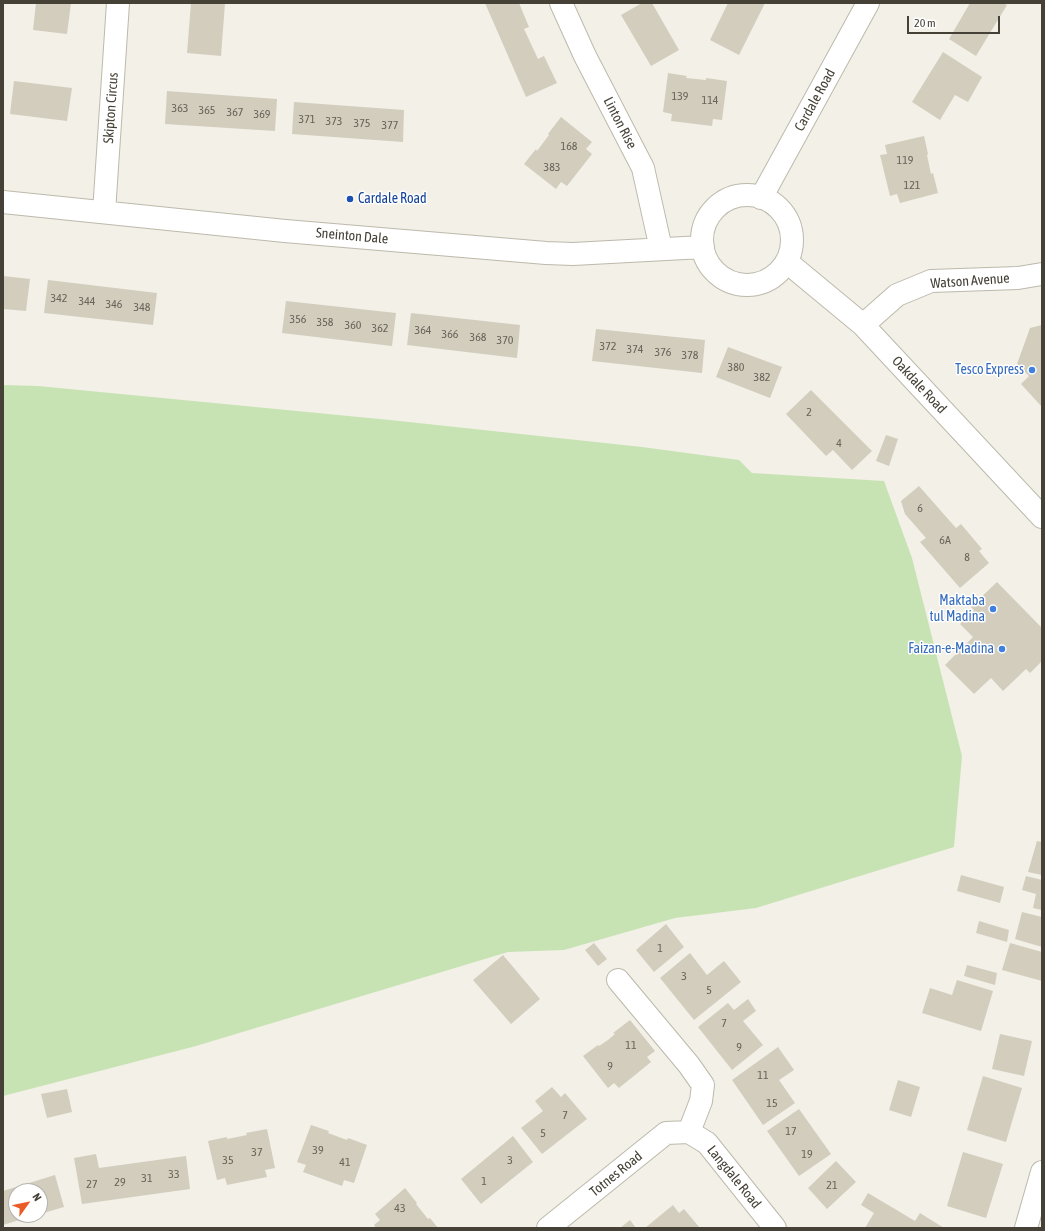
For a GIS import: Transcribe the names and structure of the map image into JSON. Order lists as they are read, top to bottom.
{
  "streets": {
    "street": [
      "Cardale Road",
      "Skipton Circus",
      "Linton Rise",
      "Sneinton Dale",
      "Watson Avenue",
      "Oakdale Road",
      "Totnes Road",
      "Langdale Road"
    ]
  },
  "crossings": [
    ["Cardale Road", "Sneinton Dale"],
    ["Cardale Road", "Oakdale Road"],
    ["Skipton Circus", "Sneinton Dale"],
    ["Linton Rise", "Sneinton Dale"],
    ["Sneinton Dale", "Oakdale Road"],
    ["Watson Avenue", "Oakdale Road"],
    ["Totnes Road", "Langdale Road"]
  ],
  "places": [
    "Cardale Road",
    "Tesco Express",
    "Maktaba tul Madina",
    "Faizan-e-Madina"
  ],
  "house_numbers": [
    "139",
    "114",
    "363",
    "365",
    "367",
    "369",
    "371",
    "373",
    "375",
    "377",
    "168",
    "119",
    "383",
    "121",
    "342",
    "344",
    "346",
    "348",
    "356",
    "358",
    "360",
    "362",
    "364",
    "366",
    "368",
    "370",
    "372",
    "374",
    "376",
    "378",
    "380",
    "382",
    "2",
    "4",
    "6",
    "6A",
    "8",
    "1",
    "3",
    "5",
    "7",
    "11",
    "9",
    "9",
    "11",
    "15",
    "7",
    "17",
    "5",
    "39",
    "37",
    "19",
    "35",
    "3",
    "41",
    "33",
    "31",
    "1",
    "29",
    "27",
    "21",
    "43"
  ],
  "scale_bar": "20 m",
  "north": "top right"
}
